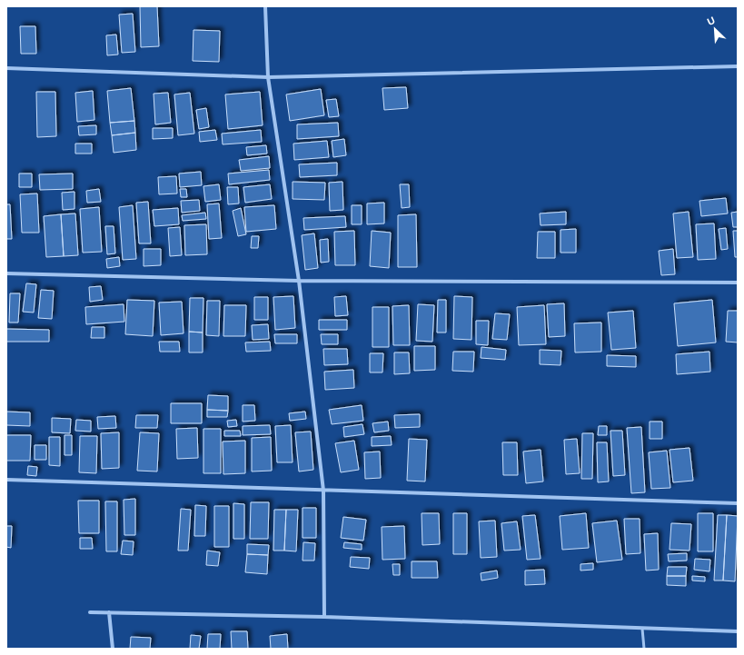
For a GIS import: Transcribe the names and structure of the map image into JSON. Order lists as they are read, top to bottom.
{
  "north": "top left"
}
